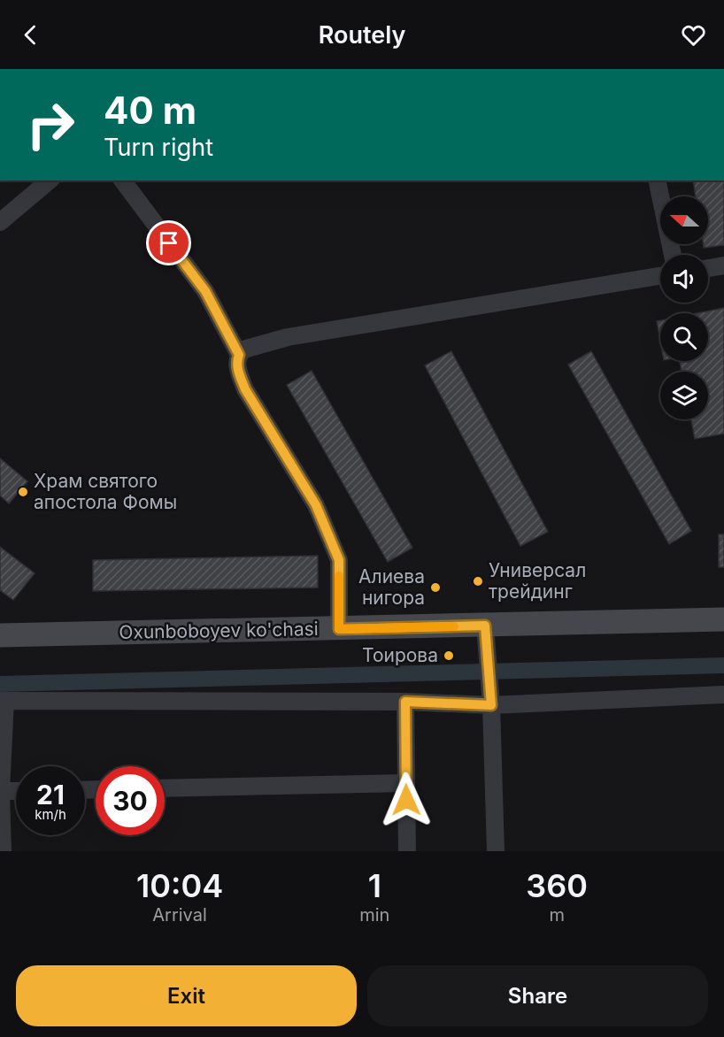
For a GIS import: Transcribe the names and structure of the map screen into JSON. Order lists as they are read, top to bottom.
{
  "streets": {
    "main road": ["Oxunboboyev ko'chasi"]
  },
  "places": [
    "Храм святого апостола Фомы",
    "Универсал трейдинг",
    "Алиева нигора",
    "Тоирова"
  ],
  "north": "left",
  "page": {
    "header": "Routely",
    "turn": ["40 m", "Turn right"],
    "speed": "21 km/h",
    "limit": "30",
    "eta": [
      "10:04",
      "Arrival",
      "1",
      "min",
      "360",
      "m"
    ],
    "buttons": ["Exit", "Share"]
  }
}
